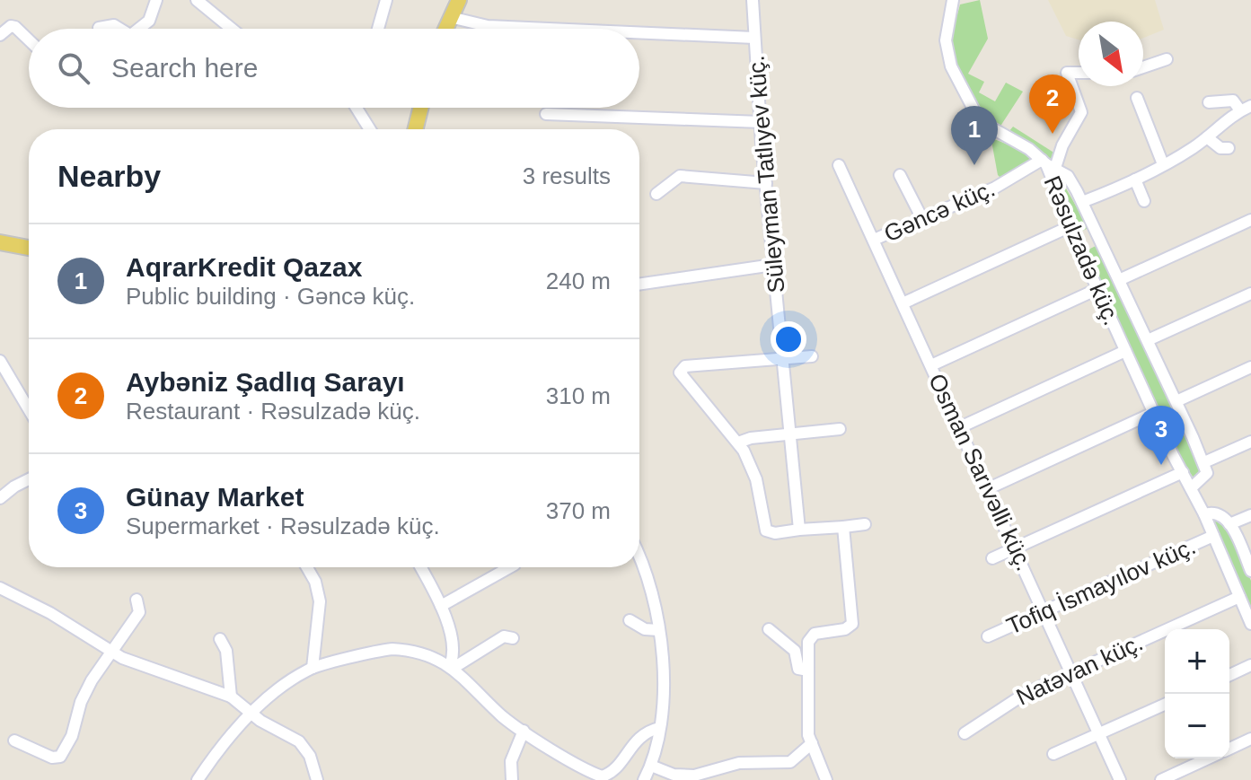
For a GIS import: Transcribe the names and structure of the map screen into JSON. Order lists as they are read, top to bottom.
{
  "streets": {
    "street": [
      "Süleyman Tatlıyev küç.",
      "Gəncə küç.",
      "Rəsulzadə küç.",
      "Osman Sarıvəlli küç.",
      "Tofiq İsmayılov küç.",
      "Natəvan küç."
    ]
  },
  "crossings": [
    ["Gəncə küç.", "Rəsulzadə küç."],
    ["Gəncə küç.", "Osman Sarıvəlli küç."],
    ["Osman Sarıvəlli küç.", "Tofiq İsmayılov küç."],
    ["Osman Sarıvəlli küç.", "Natəvan küç."]
  ],
  "north": "bottom right",
  "page": {
    "search": "Search here",
    "pins": ["2", "1", "3"],
    "heading": ["Nearby", "3 results"],
    "list": [
      {
        "mark": "1",
        "name": "AqrarKredit Qazax",
        "note": "Public building · Gəncə küç.",
        "value": "240 m"
      },
      {
        "mark": "2",
        "name": "Aybəniz Şadlıq Sarayı",
        "note": "Restaurant · Rəsulzadə küç.",
        "value": "310 m"
      },
      {
        "mark": "3",
        "name": "Günay Market",
        "note": "Supermarket · Rəsulzadə küç.",
        "value": "370 m"
      }
    ],
    "map_buttons": ["+", "−"]
  }
}
